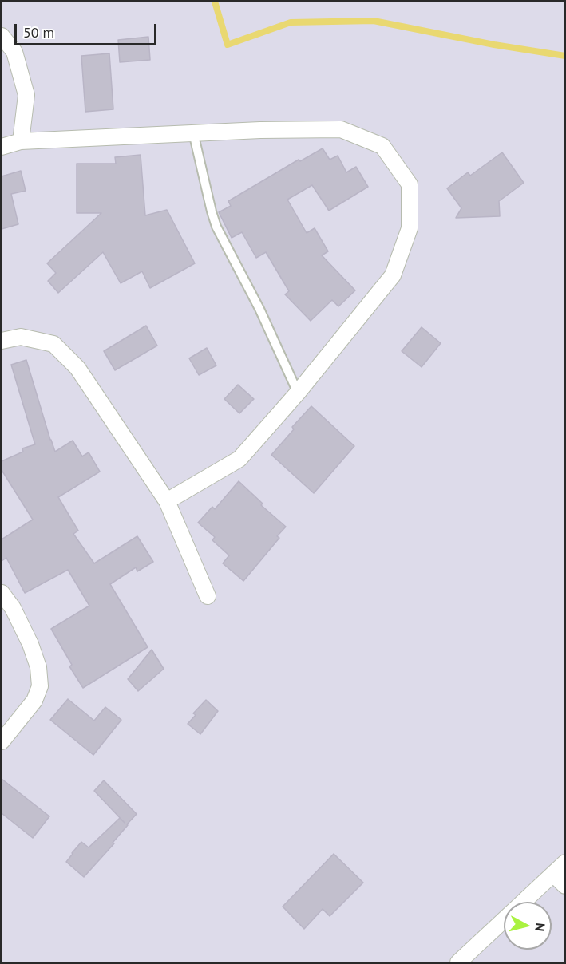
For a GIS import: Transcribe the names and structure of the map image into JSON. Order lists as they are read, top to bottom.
{
  "scale_bar": "50 m",
  "north": "right"
}
